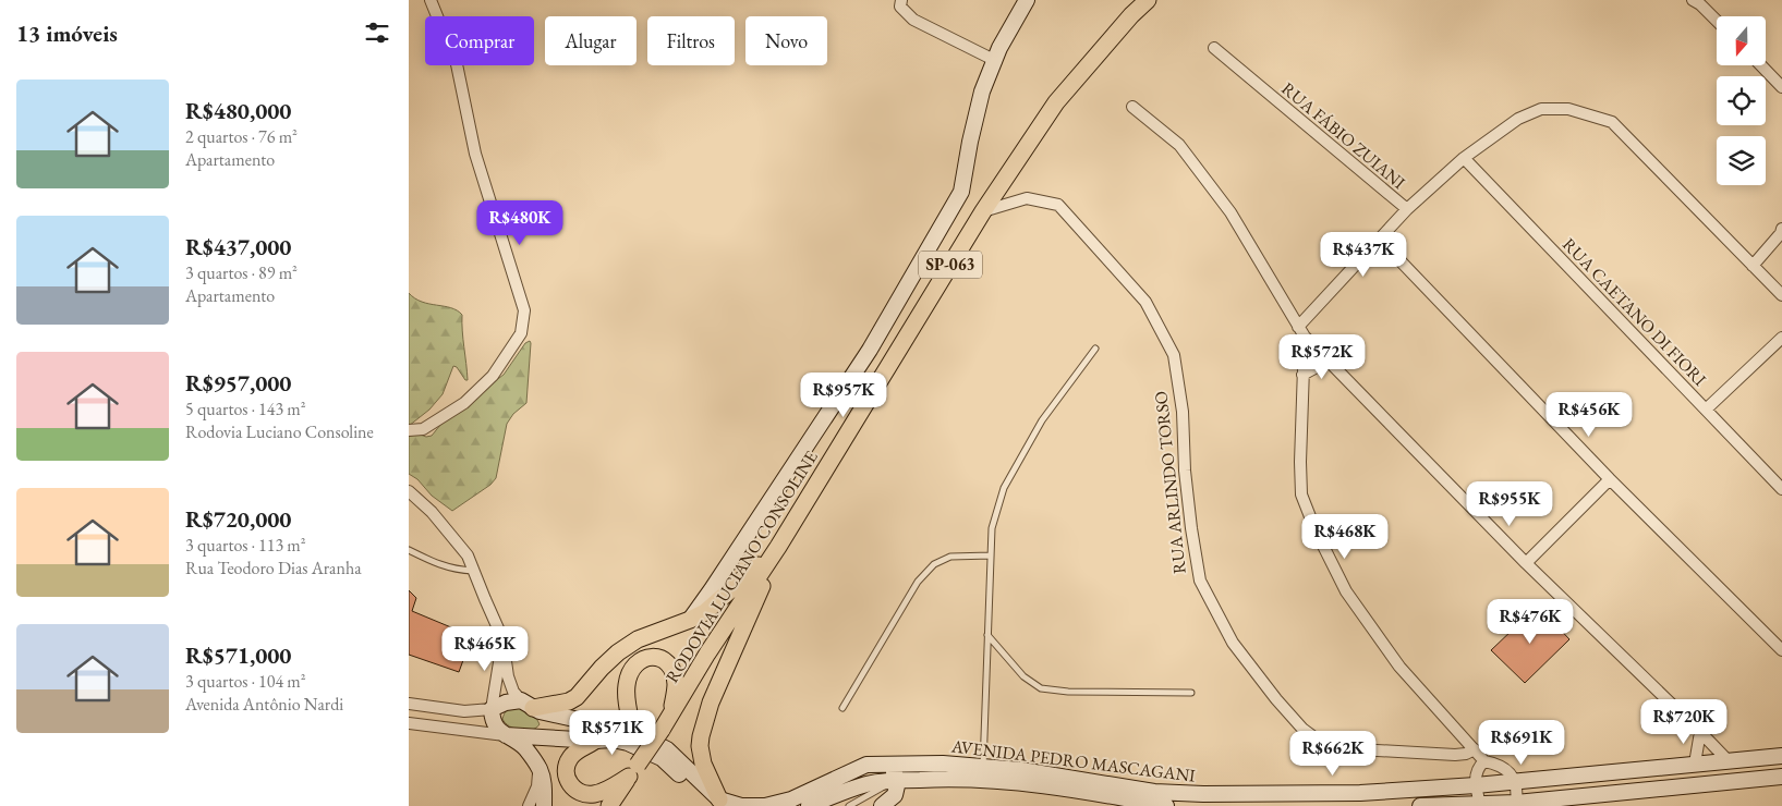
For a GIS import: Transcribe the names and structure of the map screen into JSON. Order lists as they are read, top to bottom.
{
  "streets": {
    "main road": ["SP-063", "RODOVIA LUCIANO CONSOLINE", "AVENIDA PEDRO MASCAGANI"],
    "street": ["RUA FÁBIO ZUIANI", "RUA CAETANO DI FIORI", "RUA ARLINDO TORSO"]
  },
  "crossings": [
    ["RUA FÁBIO ZUIANI", "RUA CAETANO DI FIORI"],
    ["RUA ARLINDO TORSO", "RODOVIA LUCIANO CONSOLINE"]
  ],
  "north": "bottom",
  "page": {
    "heading": "13 imóveis",
    "chip": [
      "Comprar",
      "Alugar",
      "Filtros",
      "Novo"
    ],
    "list": [
      {
        "name": "R$480,000",
        "note": "2 quartos · 76 m² · Apartamento"
      },
      {
        "name": "R$437,000",
        "note": "3 quartos · 89 m² · Apartamento"
      },
      {
        "name": "R$957,000",
        "note": "5 quartos · 143 m² · Rodovia Luciano Consoline"
      },
      {
        "name": "R$720,000",
        "note": "3 quartos · 113 m² · Rua Teodoro Dias Aranha"
      },
      {
        "name": "R$571,000",
        "note": "3 quartos · 104 m² · Avenida Antônio Nardi"
      }
    ],
    "price": [
      "R$480K",
      "R$437K",
      "R$572K",
      "R$957K",
      "R$456K",
      "R$955K",
      "R$468K",
      "R$476K",
      "R$465K",
      "R$720K",
      "R$571K",
      "R$691K",
      "R$662K"
    ]
  }
}
